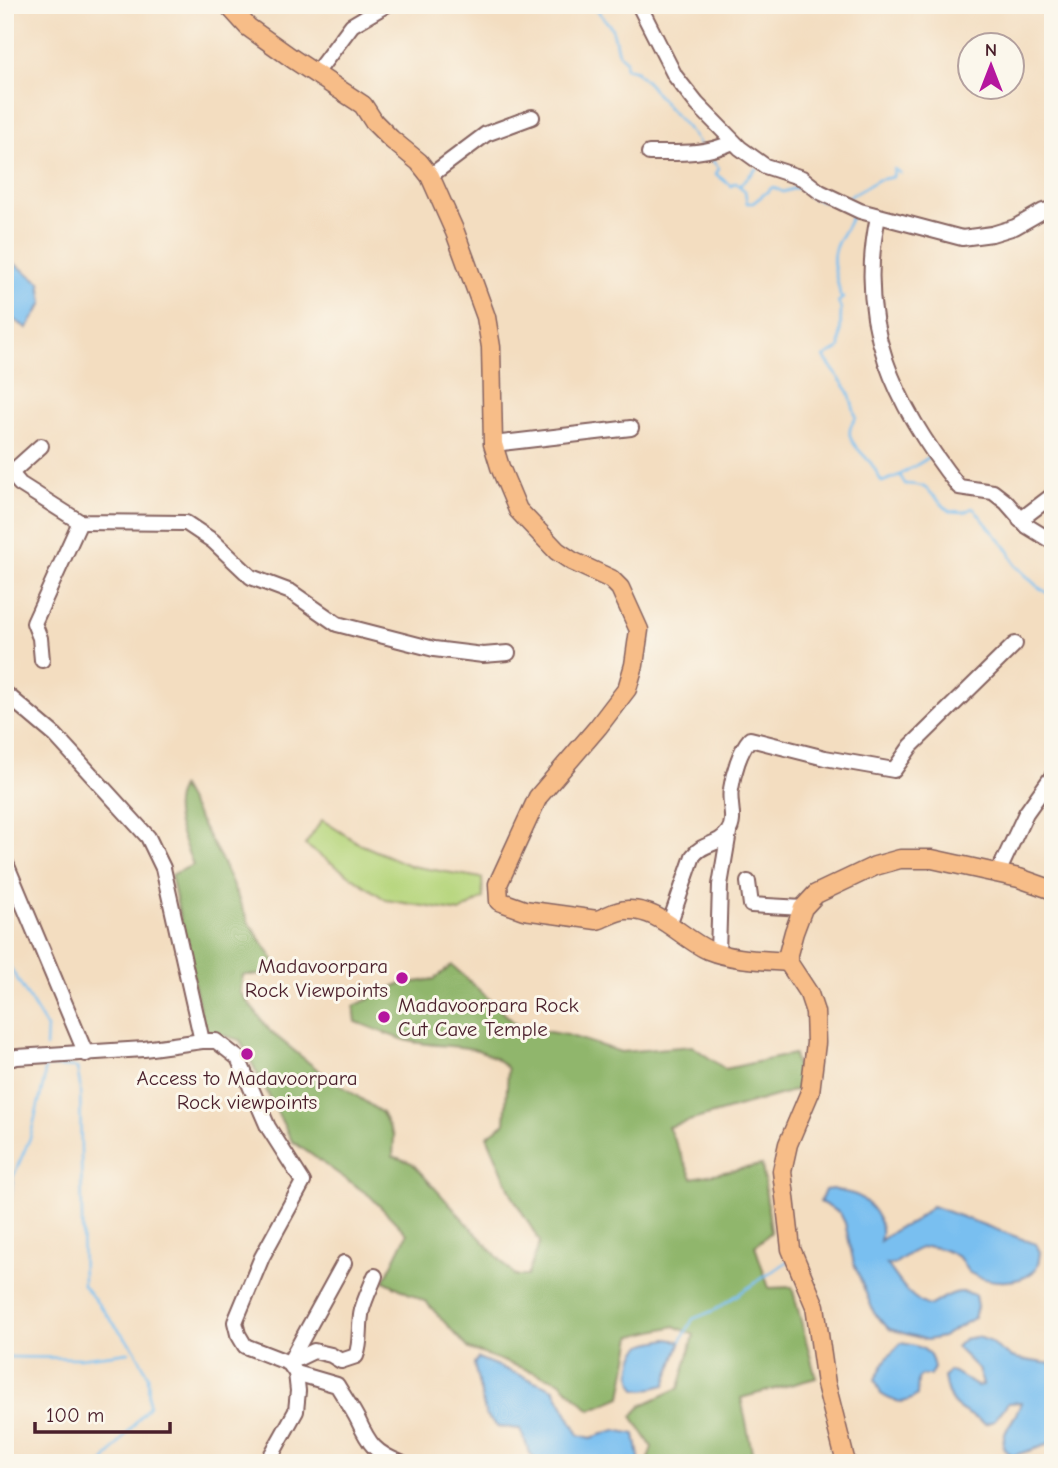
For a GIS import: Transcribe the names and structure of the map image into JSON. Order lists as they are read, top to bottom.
{
  "places": ["Madavoorpara Rock Viewpoints", "Madavoorpara Rock Cut Cave Temple", "Access to Madavoorpara Rock viewpoints"],
  "scale_bar": "100 m",
  "north": "top"
}
